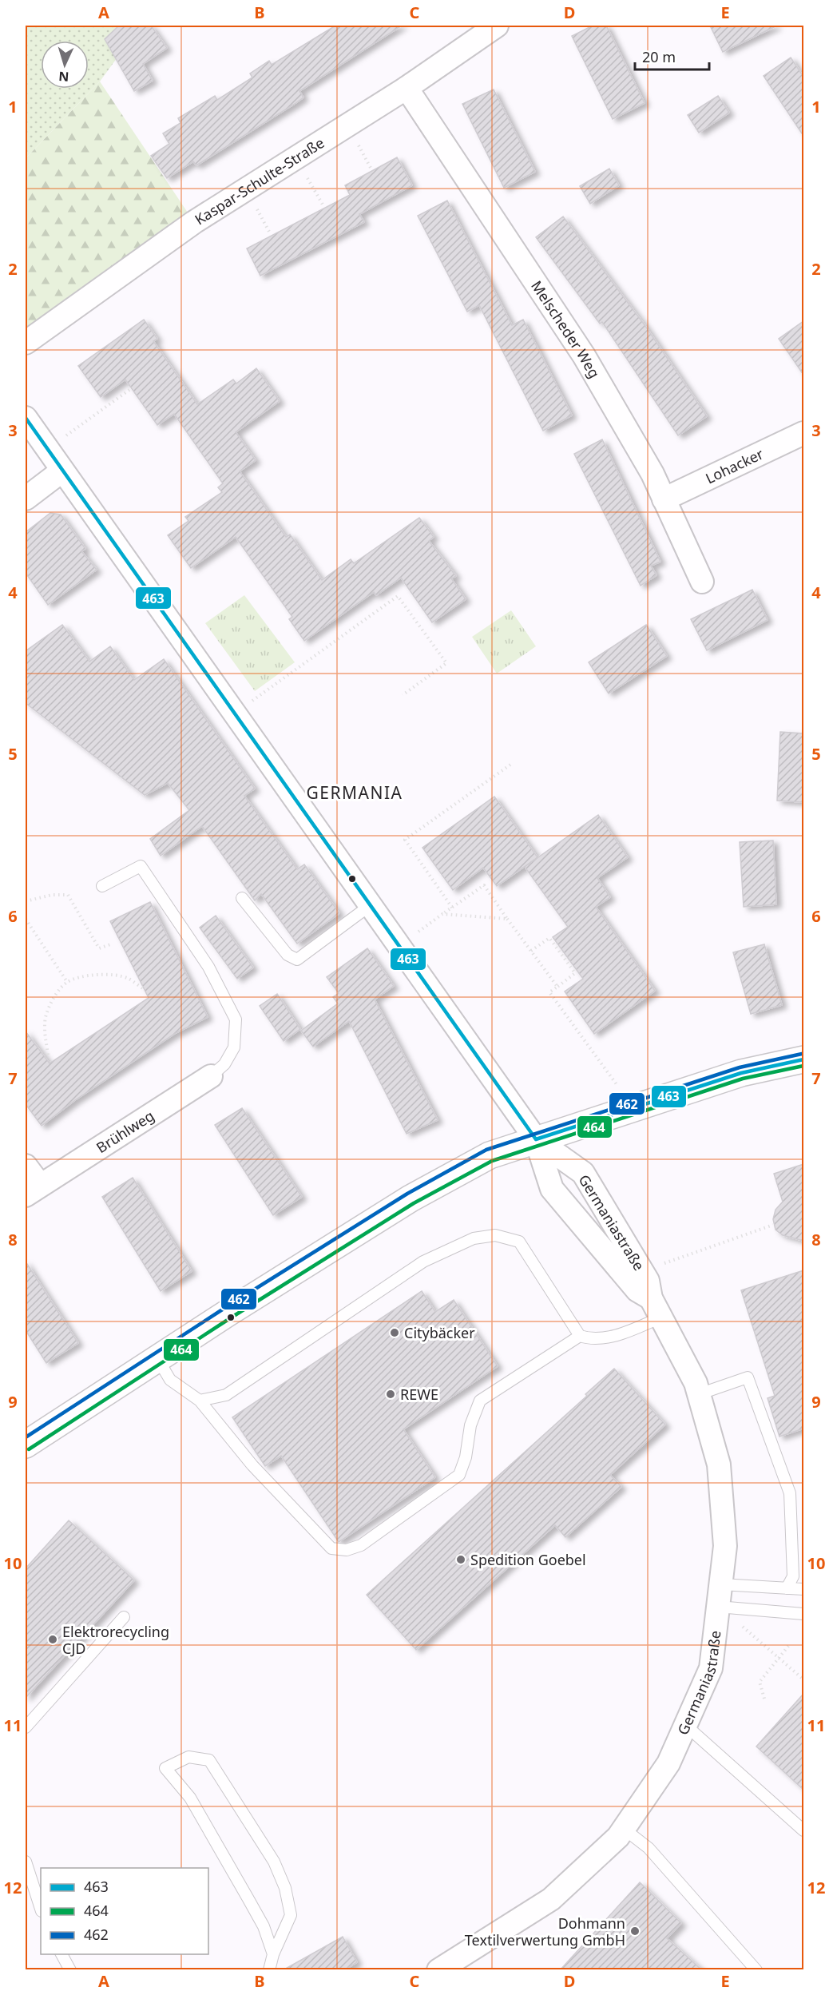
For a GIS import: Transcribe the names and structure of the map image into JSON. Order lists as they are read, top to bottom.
{
  "streets": {
    "street": [
      "Kaspar-Schulte-Straße",
      "Melscheder Weg",
      "Lohacker",
      "Brühlweg",
      "Germaniastraße"
    ]
  },
  "crossings": [
    ["Kaspar-Schulte-Straße", "Melscheder Weg"],
    ["Melscheder Weg", "Lohacker"]
  ],
  "districts": ["GERMANIA"],
  "places": [
    "Citybäcker",
    "REWE",
    "Spedition Goebel",
    "Elektrorecycling CJD",
    "Dohmann Textilverwertung GmbH"
  ],
  "lines": ["transit line 463", "transit line 462", "transit line 464"],
  "legend": ["463", "464", "462"],
  "scale_bar": "20 m",
  "north": "bottom",
  "grid": {
    "columns": [
      "A",
      "B",
      "C",
      "D",
      "E"
    ],
    "rows": [
      "1",
      "2",
      "3",
      "4",
      "5",
      "6",
      "7",
      "8",
      "9",
      "10",
      "11",
      "12"
    ]
  }
}
